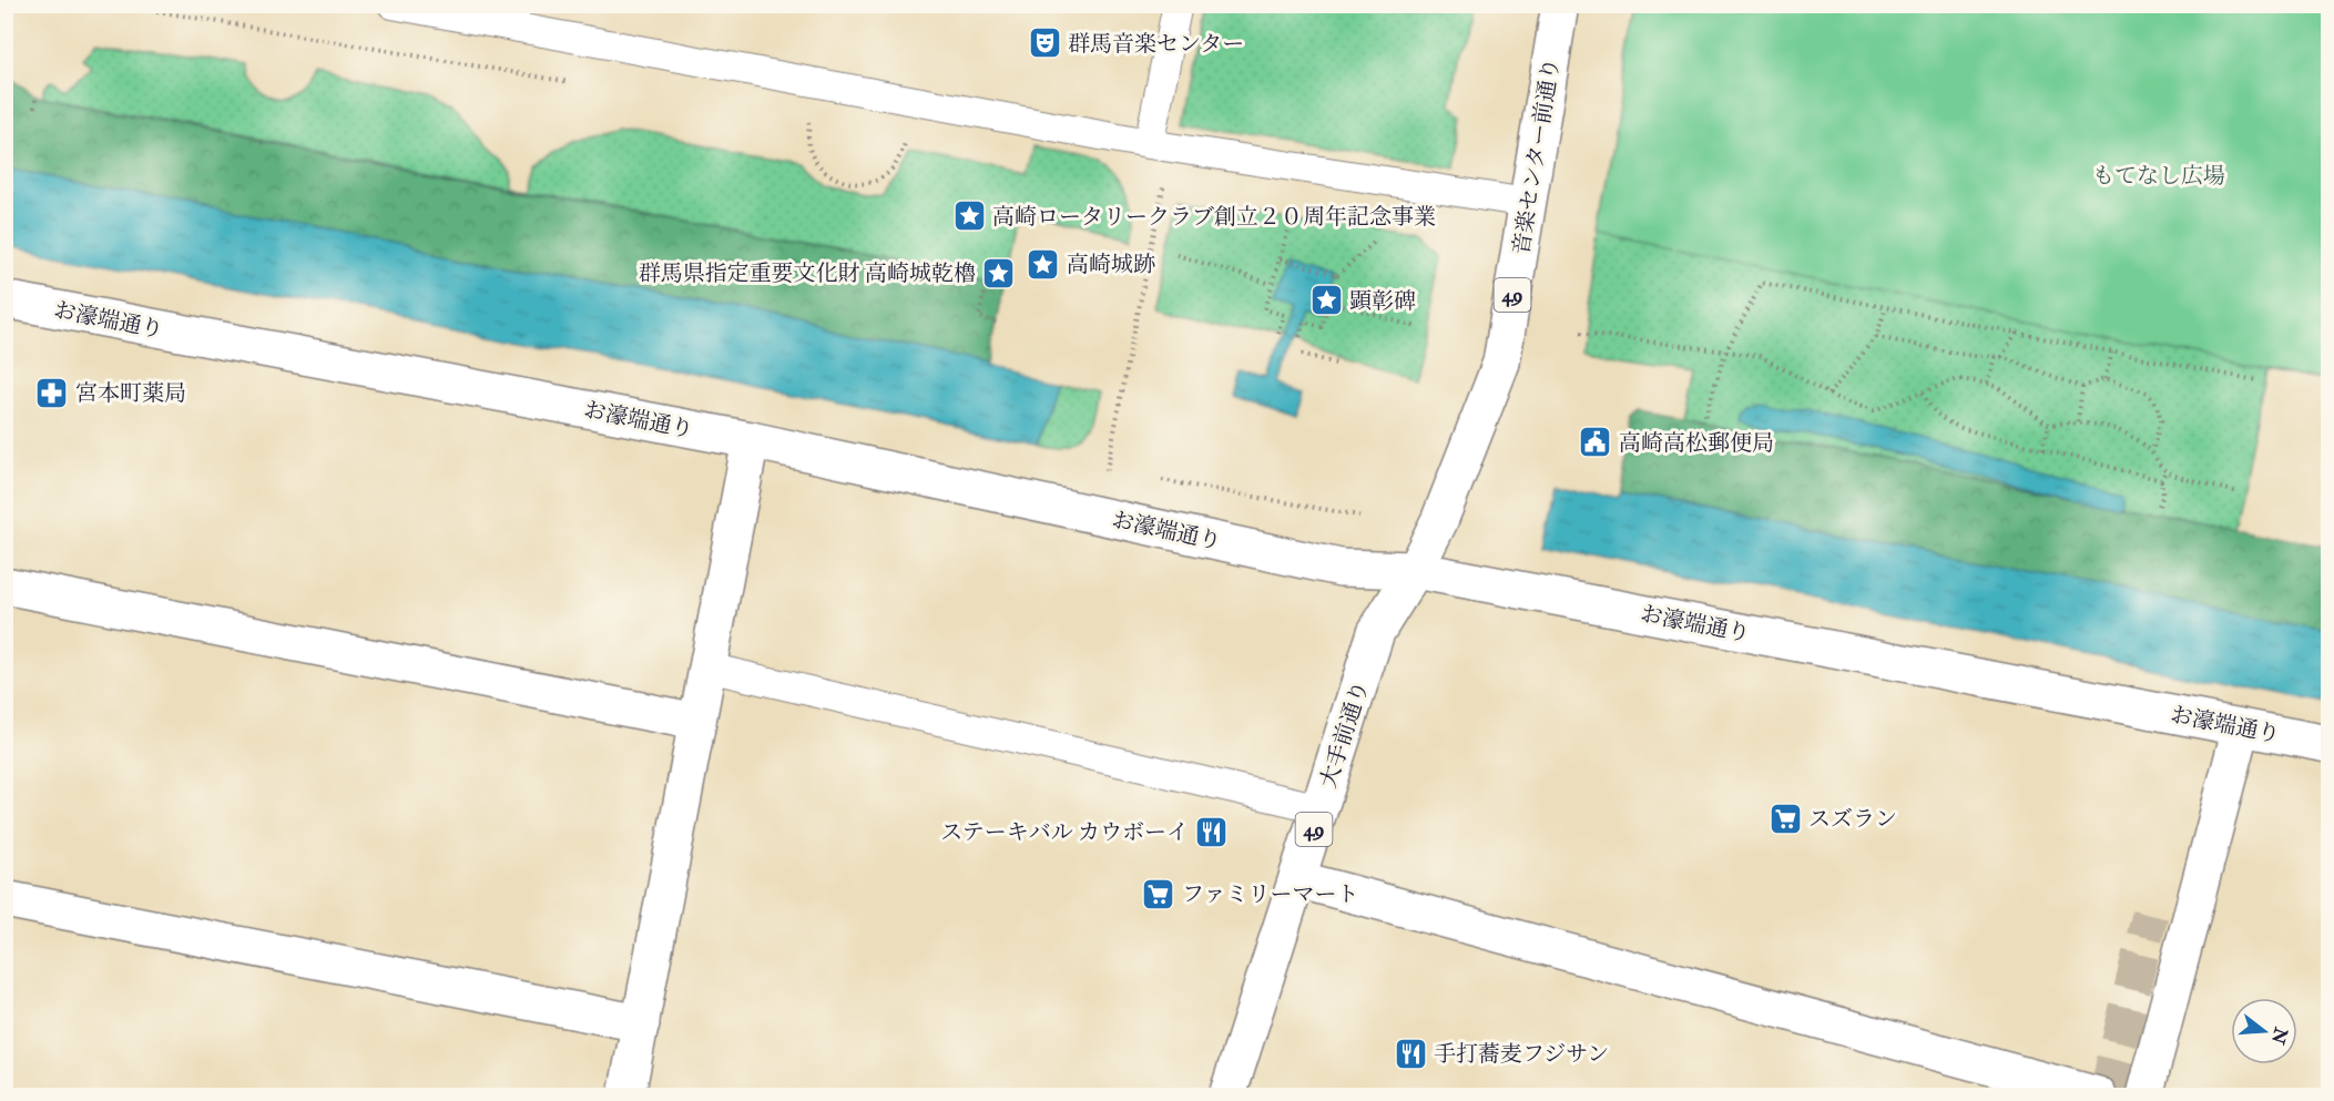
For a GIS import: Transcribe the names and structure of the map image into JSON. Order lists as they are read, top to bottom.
{
  "streets": {
    "street": [
      "音楽センター前通り",
      "49",
      "お濠端通り",
      "大手前通り"
    ]
  },
  "crossings": [
    ["音楽センター前通り", "お濠端通り"],
    ["音楽センター前通り", "大手前通り"],
    ["お濠端通り", "大手前通り"]
  ],
  "parks": ["もてなし広場"],
  "places": {
    "theatre": ["群馬音楽センター"],
    "place": [
      "高崎ロータリークラブ創立２０周年記念事業",
      "高崎城跡",
      "群馬県指定重要文化財 高崎城乾櫓",
      "顕彰碑"
    ],
    "pharmacy": ["宮本町薬局"],
    "public building": ["高崎高松郵便局"],
    "supermarket": ["スズラン", "ファミリーマート"],
    "restaurant": ["ステーキバル カウボーイ", "手打蕎麦フジサン"]
  },
  "north": "right"
}
